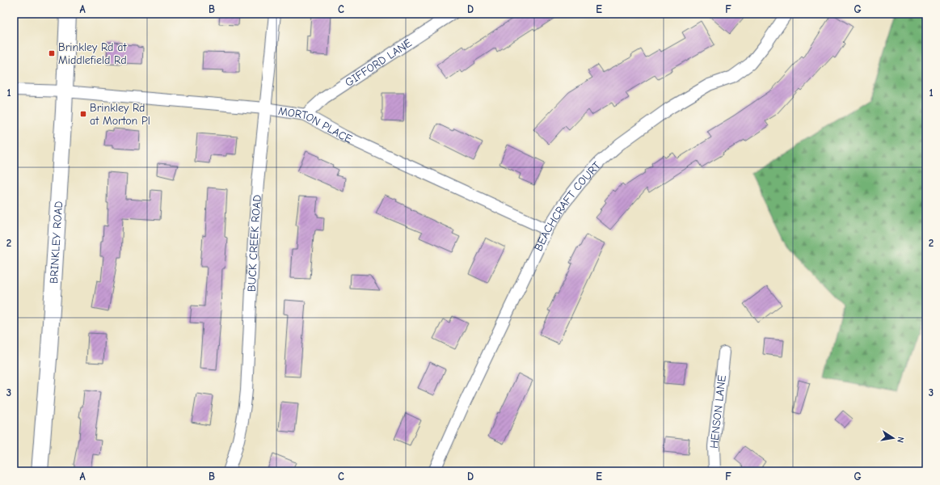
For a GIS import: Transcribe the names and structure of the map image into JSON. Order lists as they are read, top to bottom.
{
  "streets": {
    "main road": ["BRINKLEY ROAD"],
    "street": [
      "GIFFORD LANE",
      "MORTON PLACE",
      "BEACHCRAFT COURT",
      "BUCK CREEK ROAD",
      "HENSON LANE"
    ]
  },
  "crossings": [
    ["GIFFORD LANE", "MORTON PLACE"],
    ["MORTON PLACE", "BEACHCRAFT COURT"],
    ["MORTON PLACE", "BRINKLEY ROAD"],
    ["MORTON PLACE", "BUCK CREEK ROAD"]
  ],
  "places": {
    "transit": ["Brinkley Rd at Middlefield Rd", "Brinkley Rd at Morton Pl"]
  },
  "north": "right",
  "grid": {
    "columns": [
      "A",
      "B",
      "C",
      "D",
      "E",
      "F",
      "G"
    ],
    "rows": ["1", "2", "3"]
  }
}
